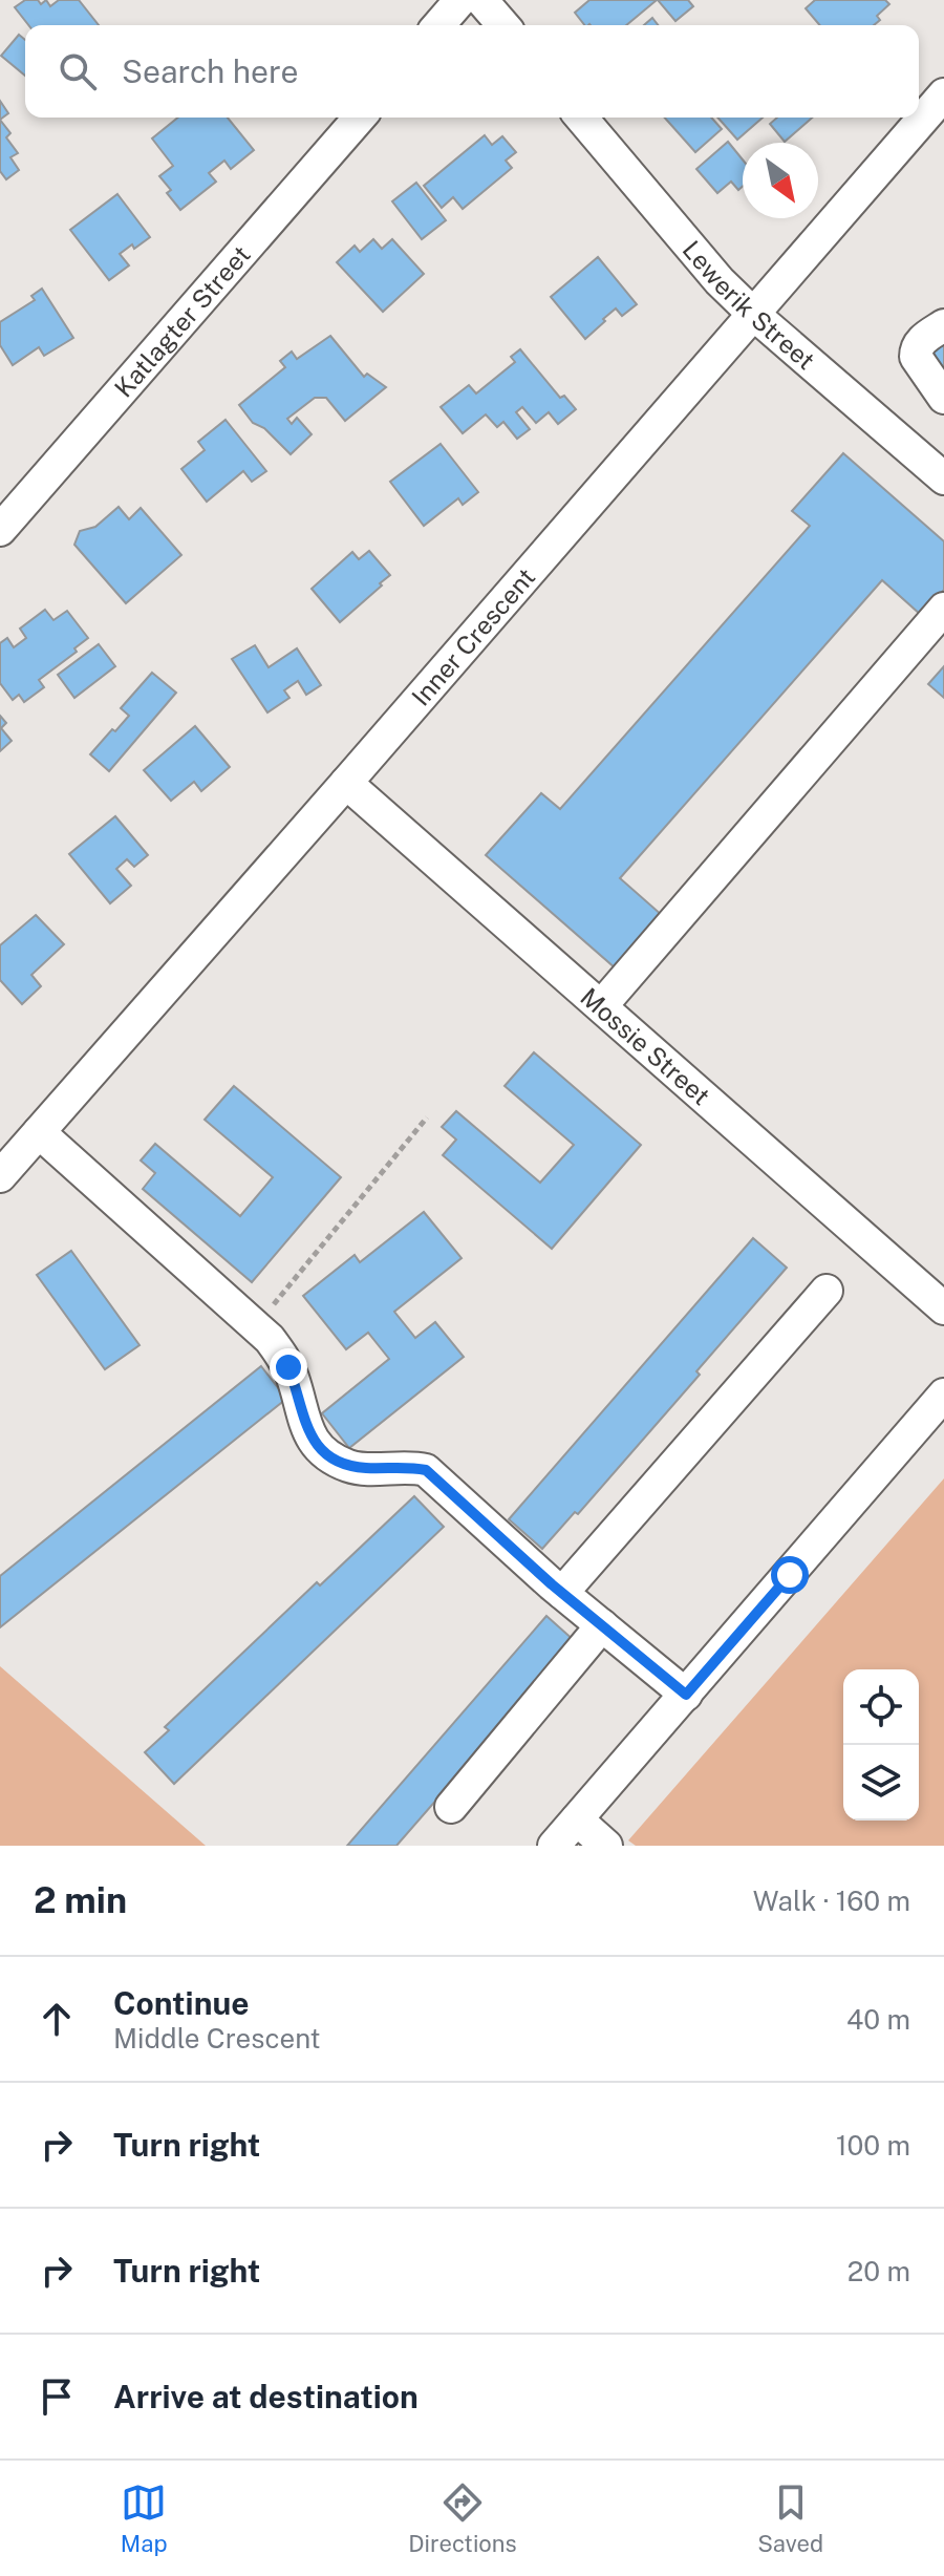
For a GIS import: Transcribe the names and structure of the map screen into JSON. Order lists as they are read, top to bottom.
{
  "streets": {
    "street": [
      "Lewerik Street",
      "Katlagter Street",
      "Inner Crescent",
      "Mossie Street"
    ]
  },
  "crossings": [
    ["Lewerik Street", "Inner Crescent"],
    ["Inner Crescent", "Mossie Street"]
  ],
  "north": "bottom right",
  "page": {
    "search": "Search here",
    "heading": ["2 min", "Walk · 160 m"],
    "list": [
      ["Continue", "Middle Crescent", "40 m"],
      ["Turn right", "100 m"],
      ["Turn right", "20 m"],
      "Arrive at destination"
    ],
    "nav": ["Map", "Directions", "Saved"]
  }
}
